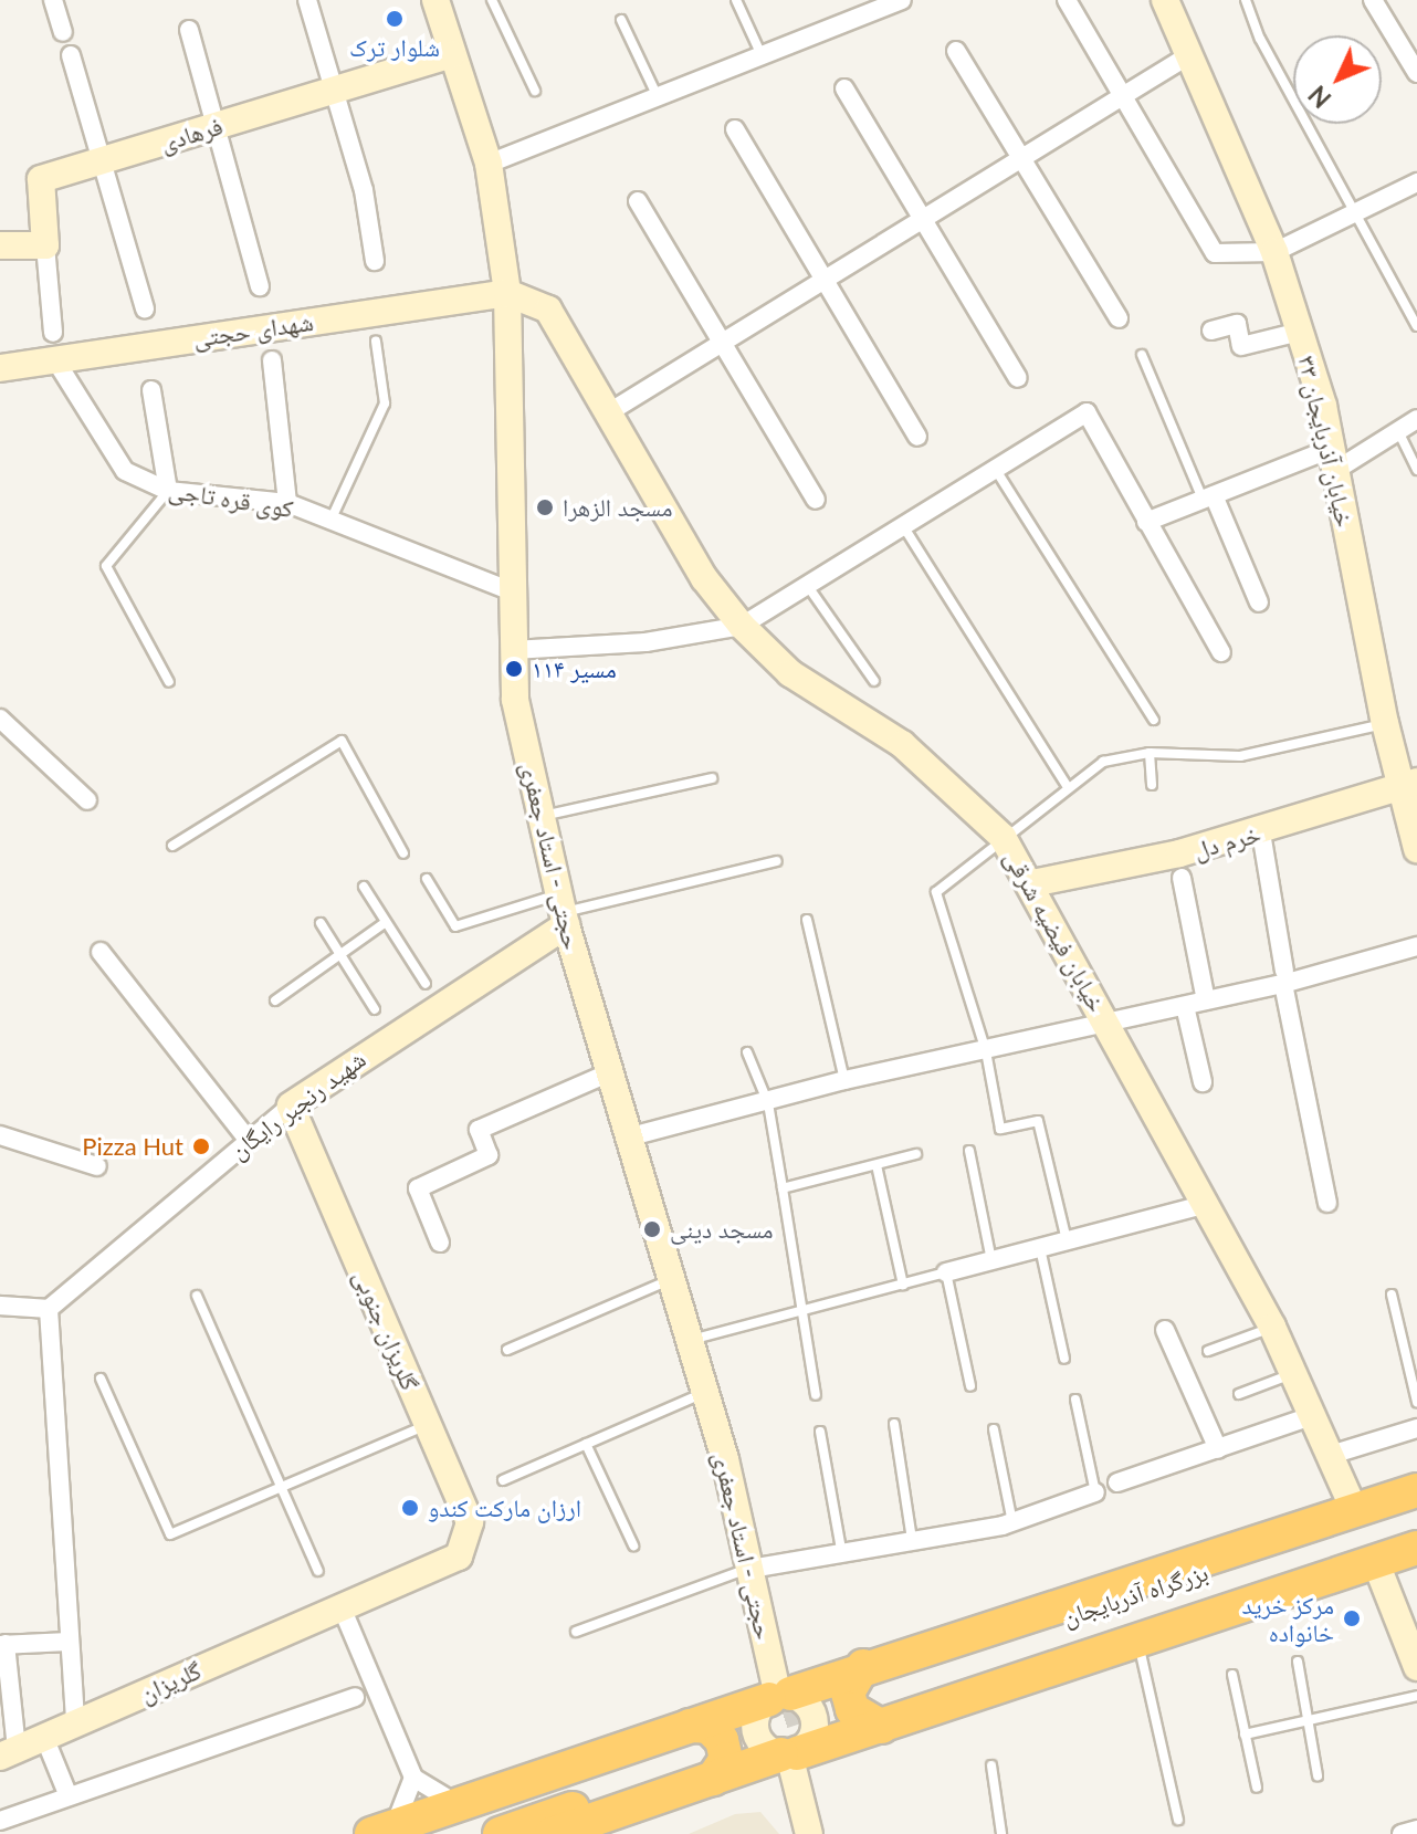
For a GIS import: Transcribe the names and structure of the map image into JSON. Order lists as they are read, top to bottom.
{
  "streets": {
    "highway": ["بزرگراه آذربایجان"],
    "street": [
      "فرهادی",
      "شهدای حجتی",
      "خیابان آذربایجان ۳۳",
      "کوی قره تاجی",
      "خرم دل",
      "حجتی - استاد جعفری",
      "خیابان فیضیه شرقی",
      "شهید رنجبر رایگان",
      "گلریزان جنوبی",
      "گلریزان"
    ]
  },
  "crossings": [
    ["فرهادی", "حجتی - استاد جعفری"],
    ["شهدای حجتی", "کوی قره تاجی"],
    ["شهدای حجتی", "حجتی - استاد جعفری"],
    ["شهدای حجتی", "خیابان فیضیه شرقی"],
    ["خیابان آذربایجان ۳۳", "خرم دل"],
    ["کوی قره تاجی", "حجتی - استاد جعفری"],
    ["خرم دل", "خیابان فیضیه شرقی"],
    ["حجتی - استاد جعفری", "خیابان فیضیه شرقی"],
    ["حجتی - استاد جعفری", "شهید رنجبر رایگان"],
    ["شهید رنجبر رایگان", "گلریزان جنوبی"],
    ["گلریزان جنوبی", "گلریزان"]
  ],
  "places": [
    "شلوار ترک",
    "مسجد الزهرا",
    "مسیر ۱۱۴",
    "Pizza Hut",
    "مسجد دینی",
    "ارزان مارکت کندو",
    "مرکز خرید خانواده"
  ],
  "north": "bottom left"
}
